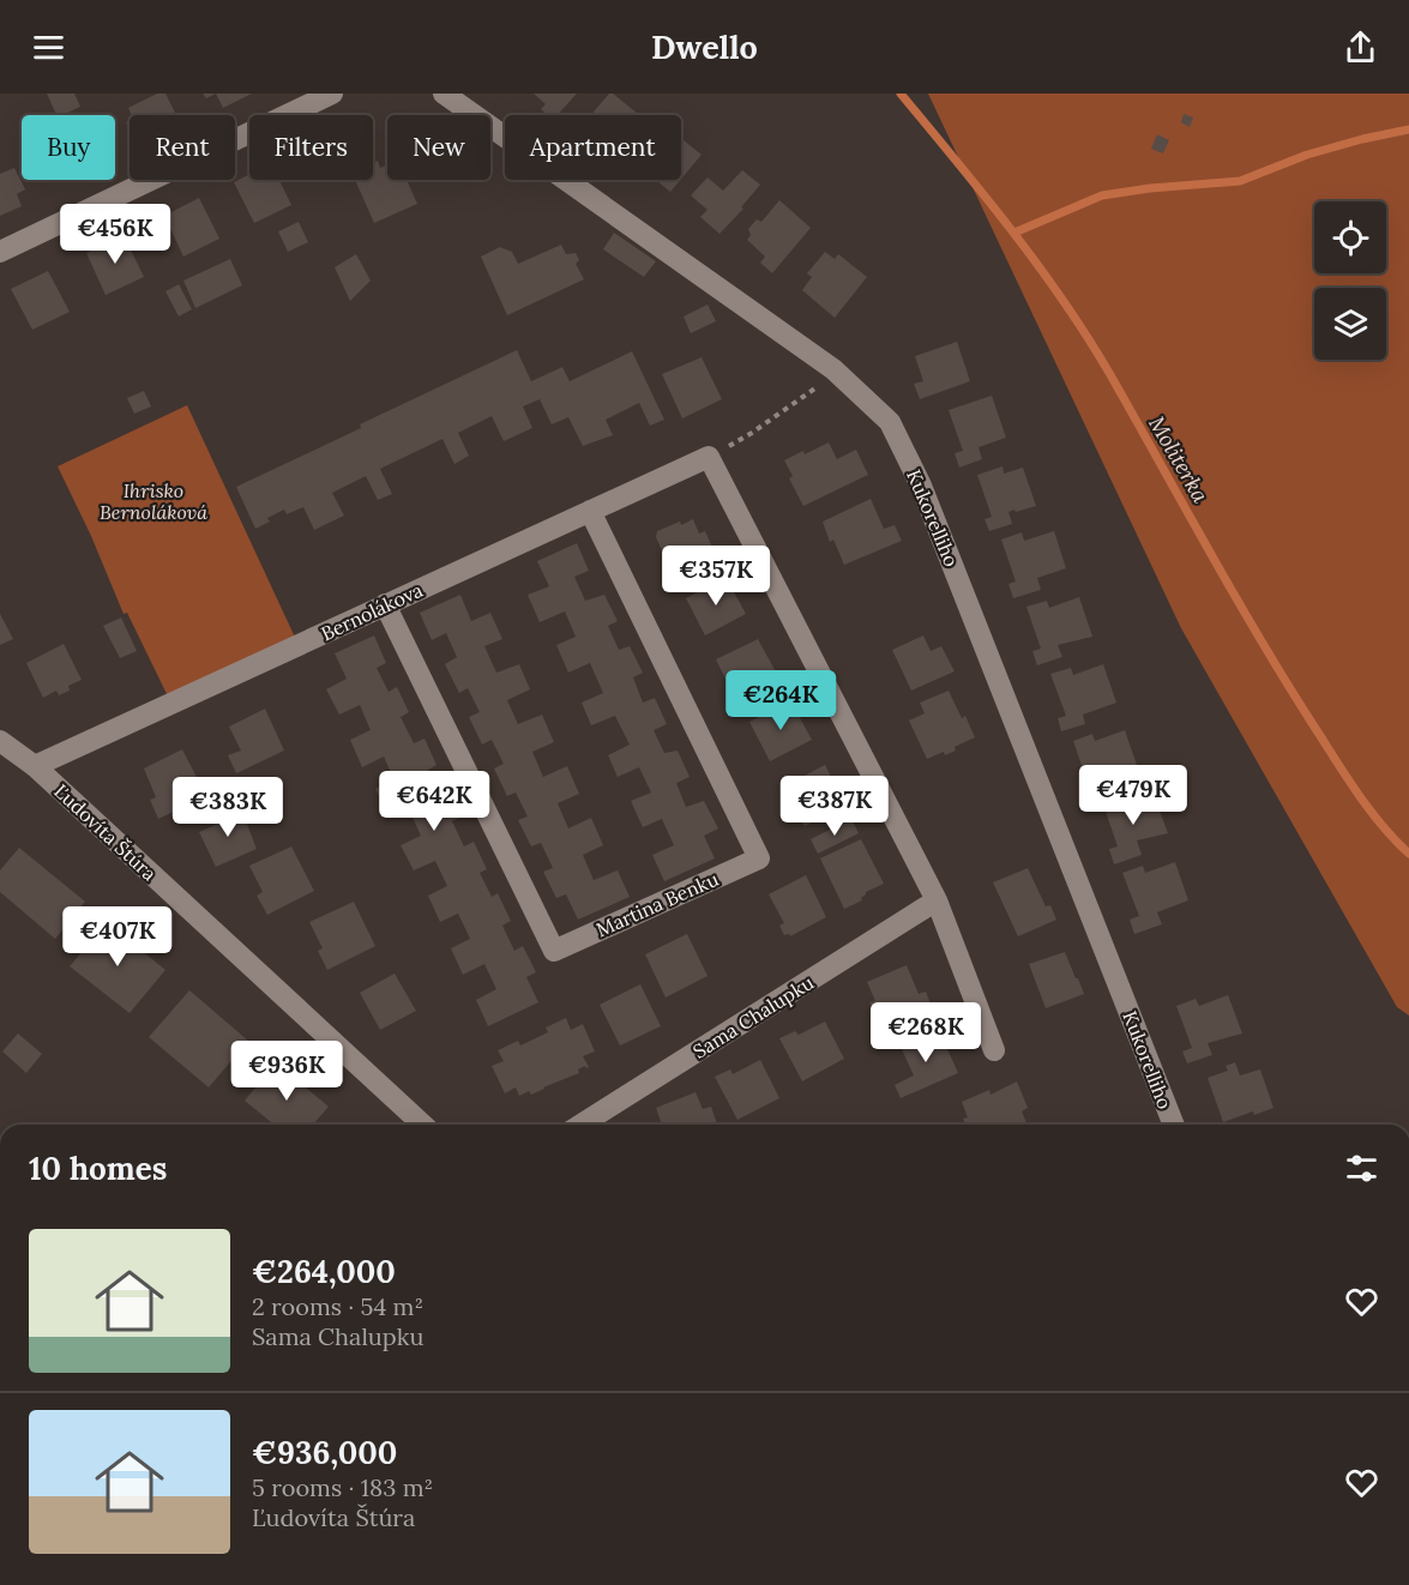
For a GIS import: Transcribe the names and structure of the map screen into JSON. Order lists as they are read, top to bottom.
{
  "streets": {
    "street": [
      "Kukorelliho",
      "Bernolákova",
      "Ľudovíta Štúra",
      "Martina Benku",
      "Sama Chalupku"
    ]
  },
  "crossings": [
    ["Bernolákova", "Ľudovíta Štúra"],
    ["Bernolákova", "Martina Benku"]
  ],
  "water": ["Moliterka"],
  "parks": ["Ihrisko Bernoláková"],
  "page": {
    "header": "Dwello",
    "chip": [
      "Buy",
      "Rent",
      "Filters",
      "New",
      "Apartment"
    ],
    "price": [
      "€456K",
      "€357K",
      "€264K",
      "€479K",
      "€642K",
      "€387K",
      "€383K",
      "€407K",
      "€268K",
      "€936K"
    ],
    "heading": "10 homes",
    "list": [
      {
        "name": "€264,000",
        "note": "2 rooms · 54 m² · Sama Chalupku"
      },
      {
        "name": "€936,000",
        "note": "5 rooms · 183 m² · Ľudovíta Štúra"
      }
    ]
  }
}
